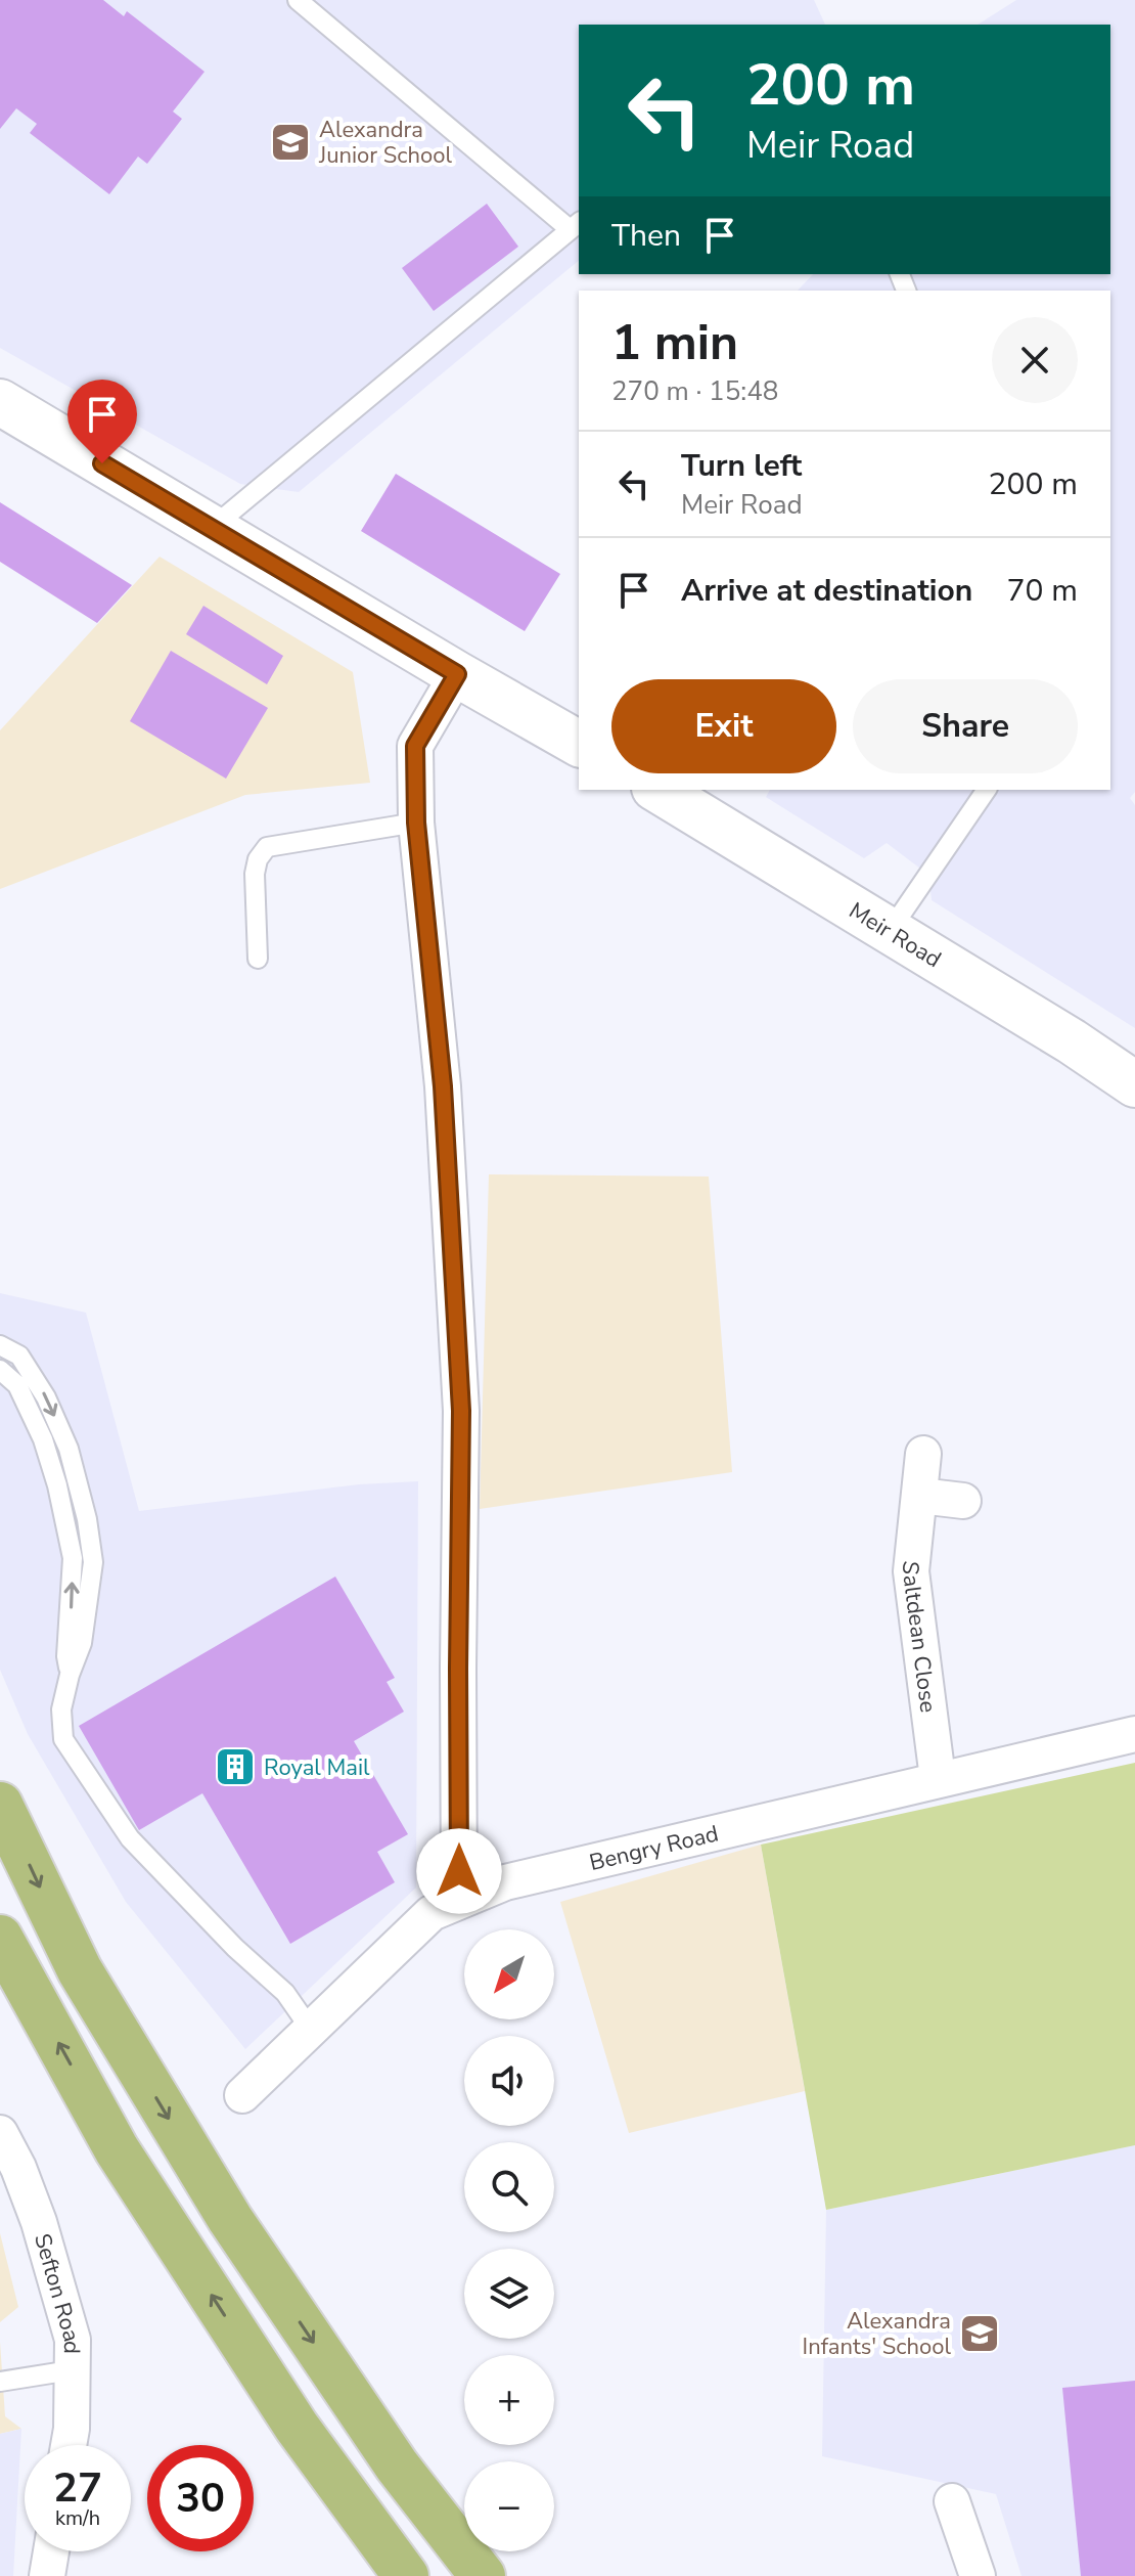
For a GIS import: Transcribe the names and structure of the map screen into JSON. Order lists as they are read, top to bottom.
{
  "streets": {
    "street": [
      "Meir Road",
      "Saltdean Close",
      "Bengry Road",
      "Sefton Road"
    ]
  },
  "crossings": [
    ["Saltdean Close", "Bengry Road"]
  ],
  "places": {
    "school or university": ["Alexandra Junior School", "Alexandra Infants' School"],
    "building": ["Royal Mail"]
  },
  "north": "bottom left",
  "page": {
    "turn": ["200 m", "Meir Road"],
    "then": "Then",
    "heading": ["1 min", "270 m · 15:48"],
    "list": [
      {
        "name": "Turn left",
        "note": "Meir Road",
        "value": "200 m"
      },
      {
        "name": "Arrive at destination",
        "value": "70 m"
      }
    ],
    "buttons": ["Exit", "Share"],
    "map_buttons": ["+", "−"],
    "speed": "27 km/h",
    "limit": "30"
  }
}
